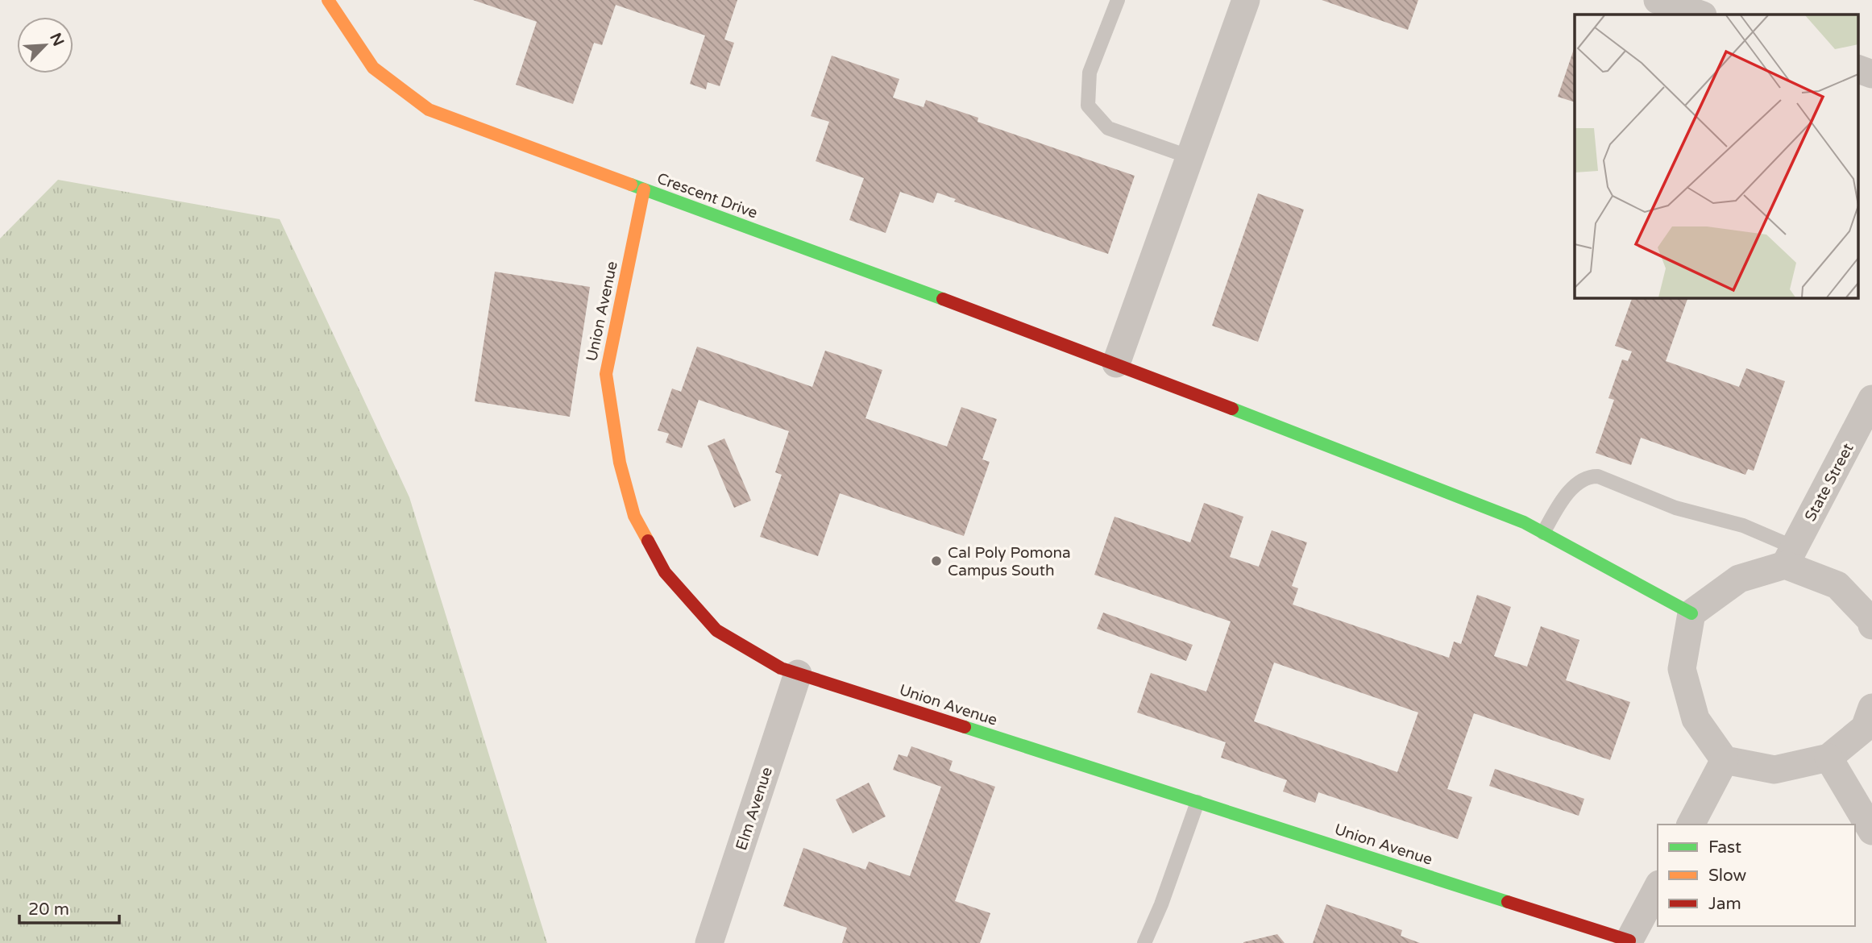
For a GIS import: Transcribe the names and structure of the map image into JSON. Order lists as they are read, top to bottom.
{
  "streets": {
    "street": [
      "Crescent Drive",
      "Union Avenue",
      "State Street",
      "Elm Avenue"
    ]
  },
  "crossings": [
    ["Crescent Drive", "Union Avenue"],
    ["Union Avenue", "Elm Avenue"]
  ],
  "places": ["Cal Poly Pomona Campus South"],
  "legend": ["Fast", "Slow", "Jam"],
  "scale_bar": "20 m",
  "north": "top right"
}
